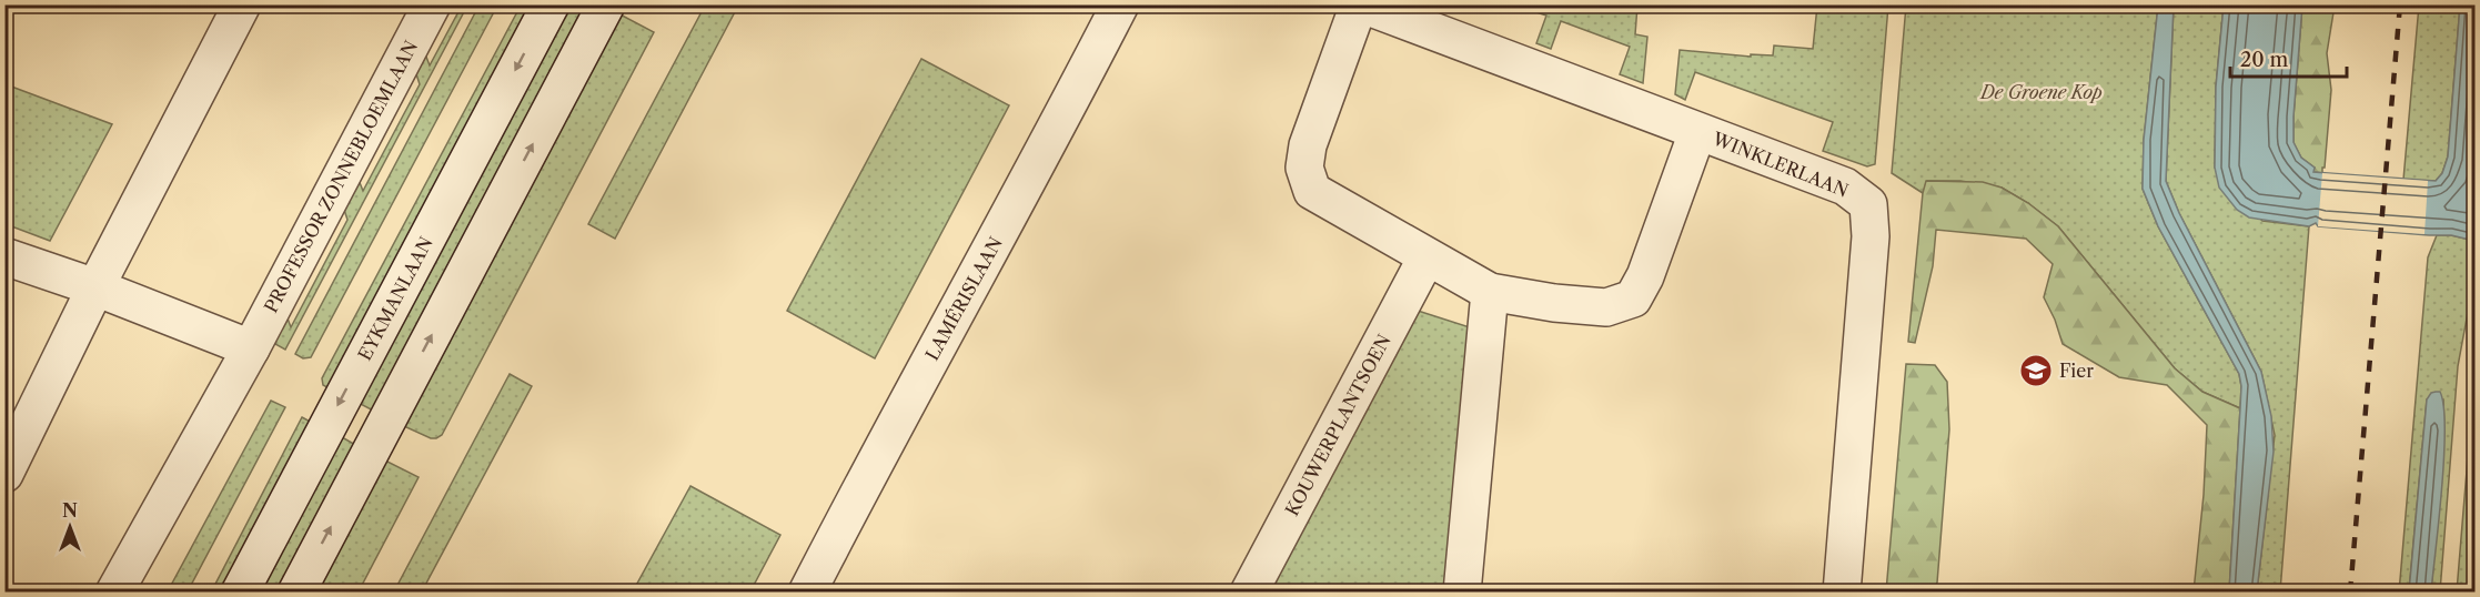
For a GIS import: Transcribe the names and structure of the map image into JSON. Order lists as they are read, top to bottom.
{
  "streets": {
    "street": [
      "WINKLERLAAN",
      "PROFESSOR ZONNEBLOEMLAAN",
      "EYKMANLAAN",
      "LAMÉRISLAAN",
      "KOUWERPLANTSOEN"
    ]
  },
  "parks": ["De Groene Kop"],
  "places": {
    "school or university": ["Fier"]
  },
  "scale_bar": "20 m",
  "north": "top"
}
